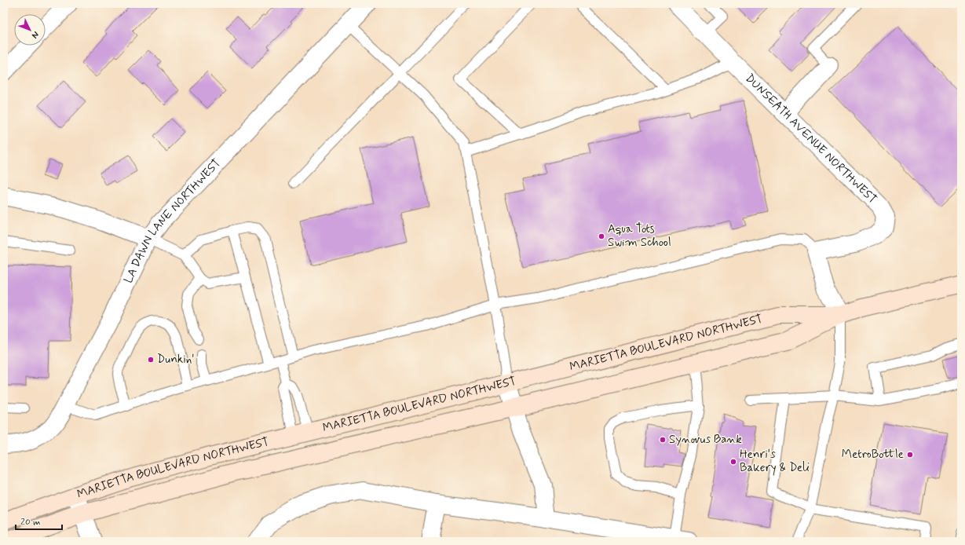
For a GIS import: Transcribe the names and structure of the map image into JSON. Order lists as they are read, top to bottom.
{
  "streets": {
    "main road": ["MARIETTA BOULEVARD NORTHWEST"],
    "street": ["DUNSEATH AVENUE NORTHWEST", "LA DAWN LANE NORTHWEST"]
  },
  "places": [
    "Aqua Tots Swim School",
    "Dunkin'",
    "Synovus Bank",
    "MetroBottle",
    "Henri's Bakery & Deli"
  ],
  "scale_bar": "20 m",
  "north": "bottom right"
}
